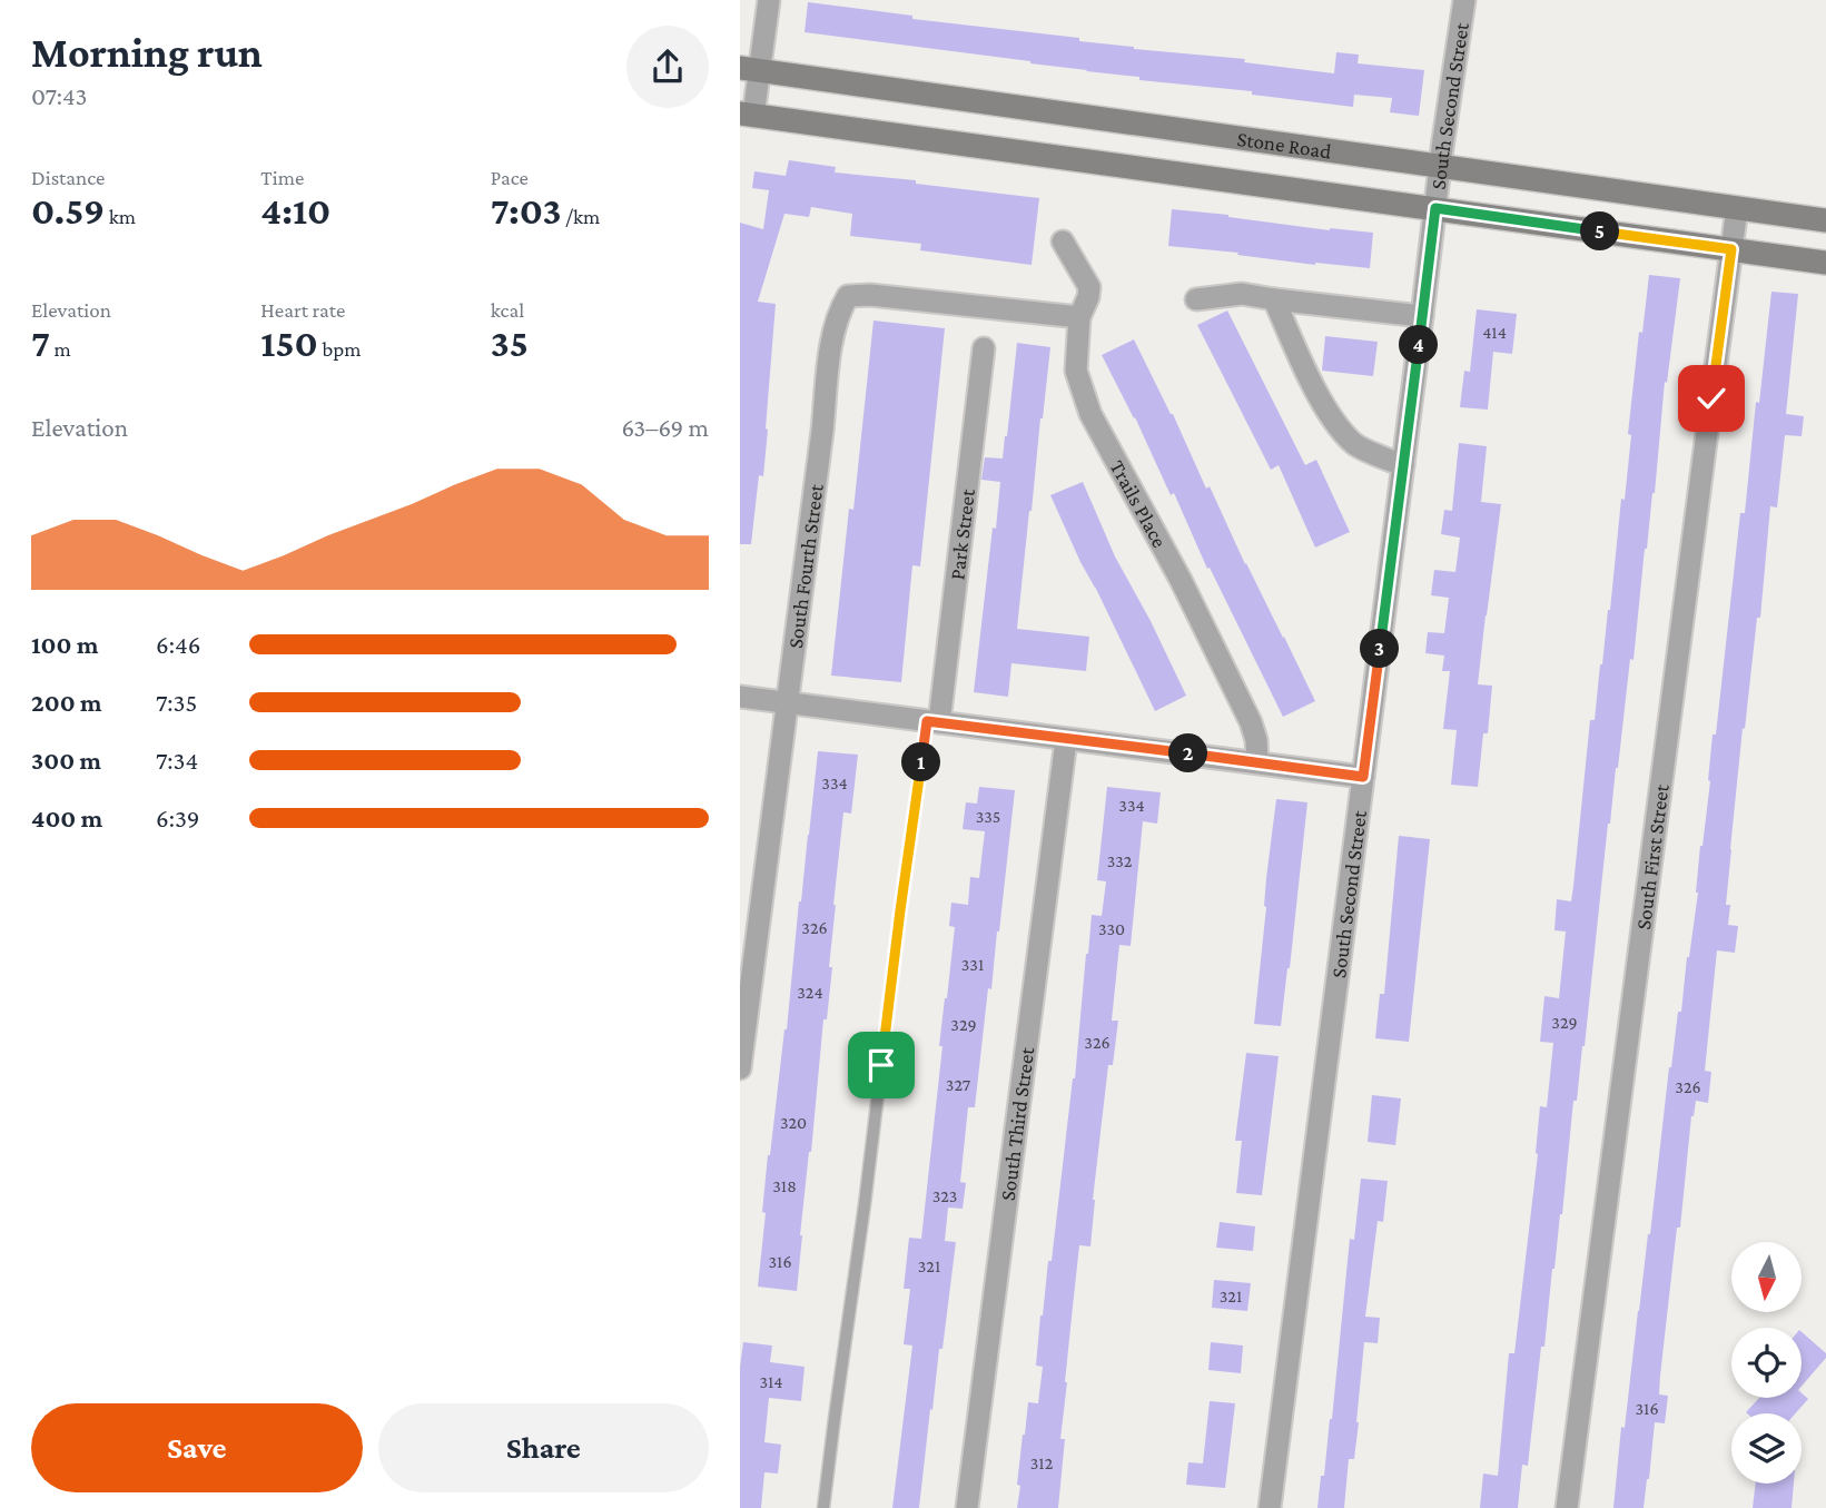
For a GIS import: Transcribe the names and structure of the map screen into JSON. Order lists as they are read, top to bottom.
{
  "streets": {
    "main road": ["Stone Road"],
    "street": [
      "South Second Street",
      "Trails Place",
      "Park Street",
      "South Fourth Street",
      "South First Street",
      "South Third Street"
    ]
  },
  "crossings": [
    ["South Second Street", "Stone Road"],
    ["Stone Road", "South First Street"],
    ["Trails Place", "South Fourth Street"]
  ],
  "house_numbers": [
    "414",
    "334",
    "334",
    "335",
    "332",
    "326",
    "330",
    "331",
    "324",
    "329",
    "329",
    "326",
    "327",
    "326",
    "320",
    "318",
    "323",
    "316",
    "321",
    "321",
    "314",
    "316",
    "312"
  ],
  "north": "bottom",
  "page": {
    "heading": ["Morning run", "07:43"],
    "stats": [
      ["Distance", "0.59 km"],
      ["Time", "4:10"],
      ["Pace", "7:03 /km"],
      ["Elevation", "7 m"],
      ["Heart rate", "150 bpm"],
      ["kcal", "35"]
    ],
    "pins": [
      "5",
      "4",
      "3",
      "2",
      "1"
    ],
    "chart": ["Elevation", "63–69 m"],
    "list": [
      {
        "name": "100 m",
        "note": "6:46"
      },
      {
        "name": "200 m",
        "note": "7:35"
      },
      {
        "name": "300 m",
        "note": "7:34"
      },
      {
        "name": "400 m",
        "note": "6:39"
      }
    ],
    "buttons": ["Save", "Share"]
  }
}
